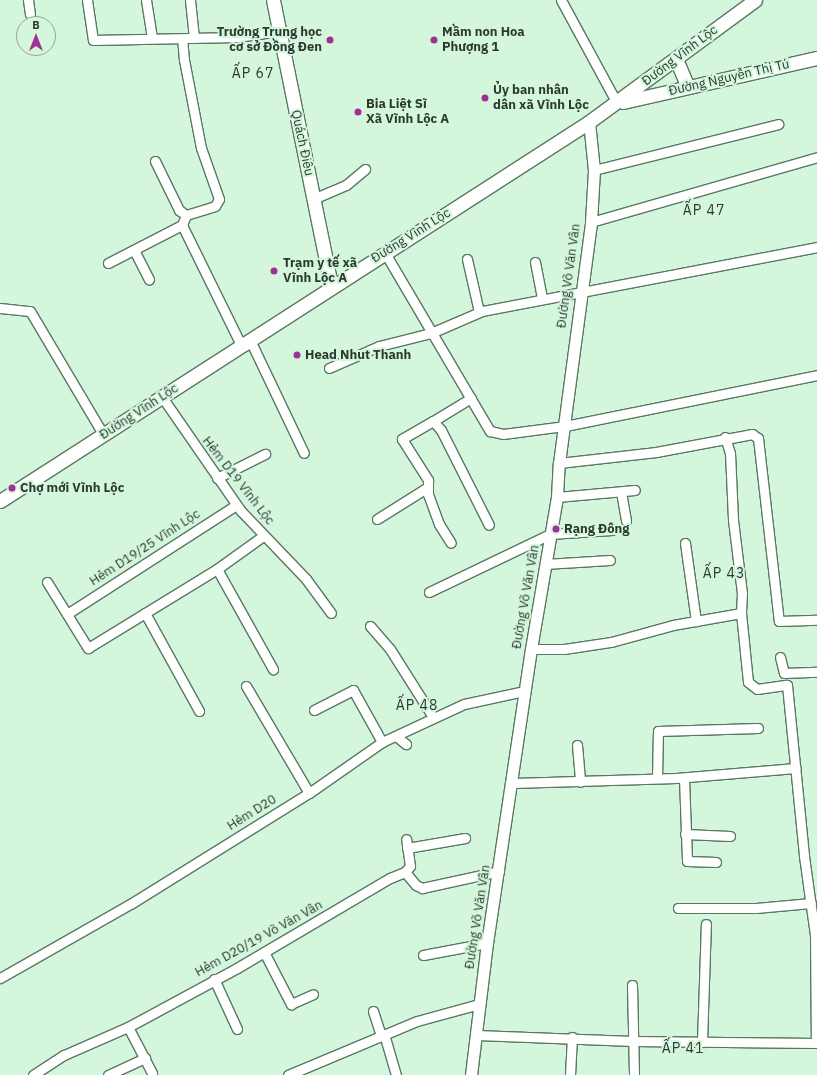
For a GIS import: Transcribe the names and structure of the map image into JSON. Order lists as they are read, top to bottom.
{
  "streets": {
    "main road": ["Đường Vĩnh Lộc", "Đường Nguyễn Thị Tú", "Quách Điêu"],
    "street": [
      "Đường Võ Văn Vân",
      "Hẻm D19 Vĩnh Lộc",
      "Hẻm D19/25 Vĩnh Lộc",
      "Hẻm D20",
      "Hẻm D20/19 Võ Văn Vân"
    ]
  },
  "crossings": [
    ["Đường Vĩnh Lộc", "Đường Nguyễn Thị Tú"],
    ["Đường Vĩnh Lộc", "Quách Điêu"],
    ["Đường Vĩnh Lộc", "Đường Võ Văn Vân"],
    ["Đường Vĩnh Lộc", "Hẻm D19 Vĩnh Lộc"],
    ["Đường Võ Văn Vân", "Hẻm D20"],
    ["Hẻm D19 Vĩnh Lộc", "Hẻm D19/25 Vĩnh Lộc"]
  ],
  "districts": [
    "ẤP 67",
    "ẤP 47",
    "ẤP 43",
    "ẤP 48",
    "ẤP 41"
  ],
  "places": [
    "Trường Trung học cơ sở Đồng Đen",
    "Mầm non Hoa Phượng 1",
    "Ủy ban nhân dân xã Vĩnh Lộc",
    "Bia Liệt Sĩ Xã Vĩnh Lộc A",
    "Trạm y tế xã Vĩnh Lộc A",
    "Head Nhut Thanh",
    "Chợ mới Vĩnh Lộc",
    "Rạng Đông"
  ],
  "north": "top"
}
